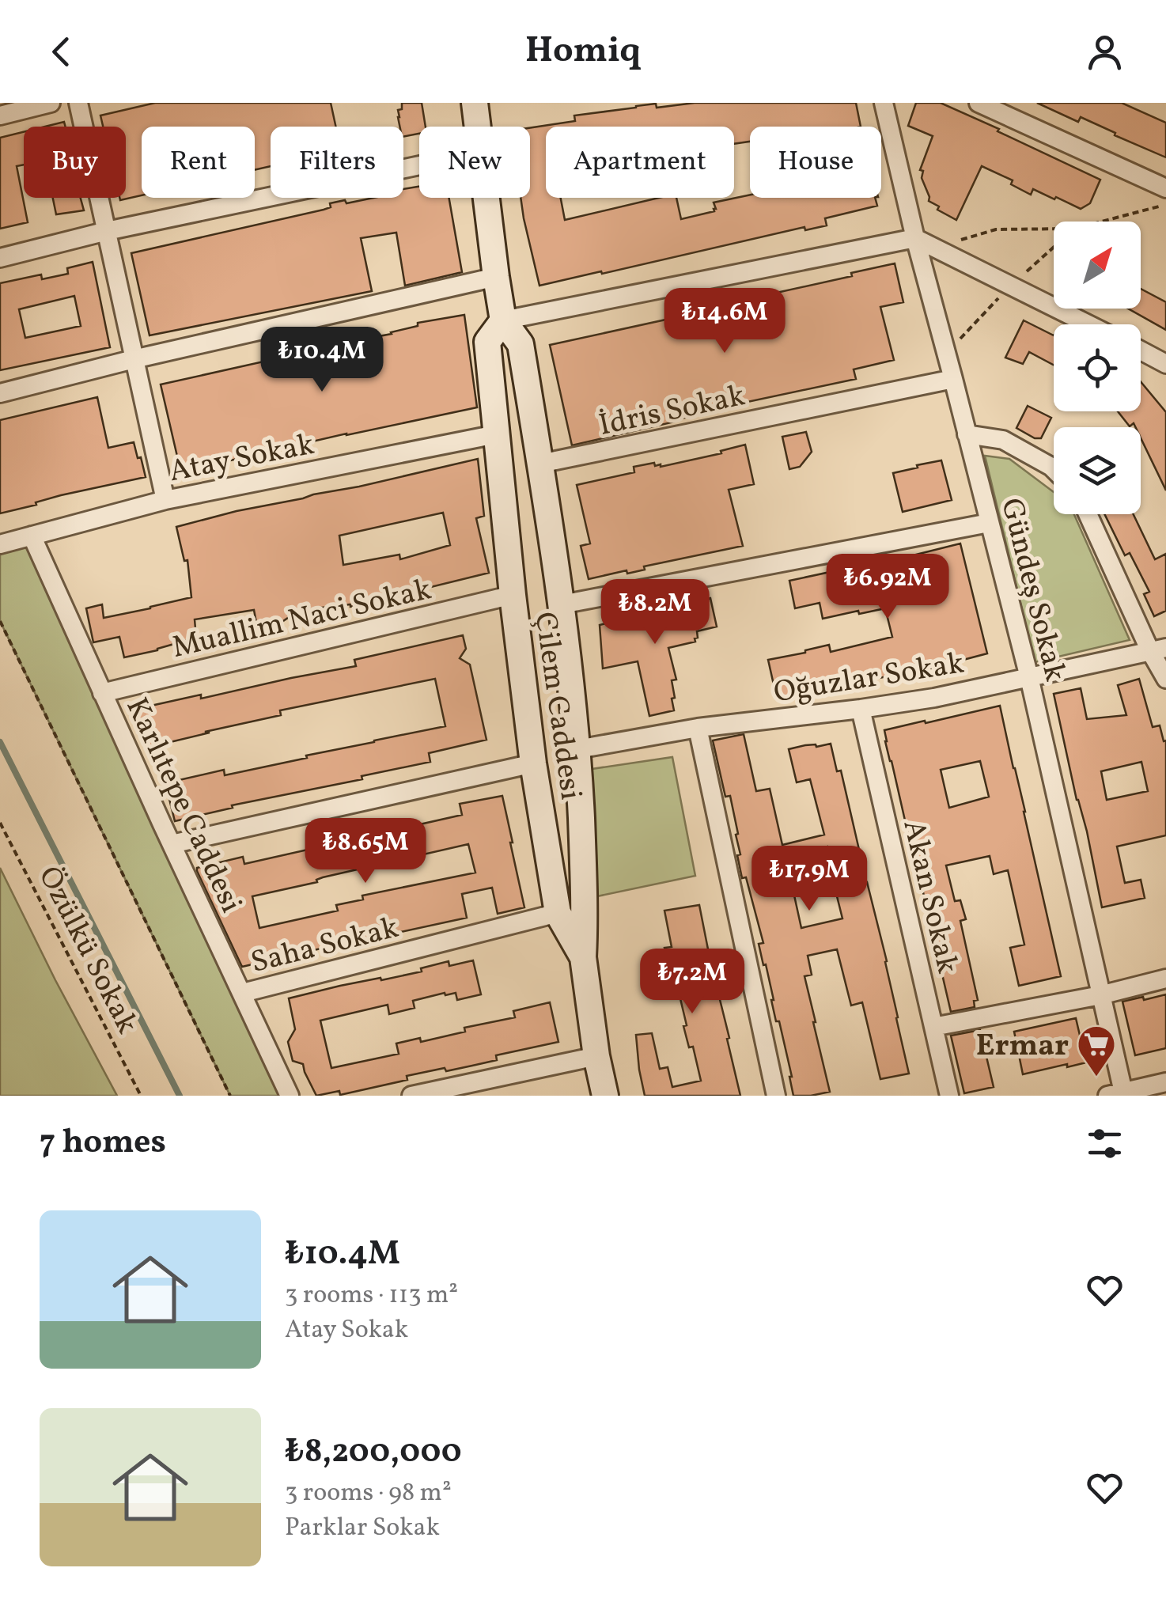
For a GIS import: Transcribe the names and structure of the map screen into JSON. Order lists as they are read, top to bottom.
{
  "streets": {
    "main road": ["Çilem Caddesi"],
    "street": [
      "İdris Sokak",
      "Atay Sokak",
      "Gündeş Sokak",
      "Muallim Naci Sokak",
      "Oğuzlar Sokak",
      "Karlıtepe Caddesi",
      "Akan Sokak",
      "Saha Sokak"
    ],
    "path": ["Özülkü Sokak"]
  },
  "crossings": [
    ["İdris Sokak", "Gündeş Sokak"],
    ["Atay Sokak", "Çilem Caddesi"],
    ["Atay Sokak", "Karlıtepe Caddesi"],
    ["Gündeş Sokak", "Oğuzlar Sokak"],
    ["Muallim Naci Sokak", "Çilem Caddesi"],
    ["Muallim Naci Sokak", "Karlıtepe Caddesi"],
    ["Oğuzlar Sokak", "Akan Sokak"],
    ["Çilem Caddesi", "Saha Sokak"],
    ["Karlıtepe Caddesi", "Saha Sokak"]
  ],
  "places": {
    "supermarket": ["Ermar"]
  },
  "north": "top right",
  "page": {
    "header": "Homiq",
    "chip": [
      "Buy",
      "Rent",
      "Filters",
      "New",
      "Apartment",
      "House"
    ],
    "price": [
      "₺14.6M",
      "₺10.4M",
      "₺6.92M",
      "₺8.2M",
      "₺8.65M",
      "₺17.9M",
      "₺7.2M"
    ],
    "heading": "7 homes",
    "list": [
      {
        "name": "₺10.4M",
        "note": "3 rooms · 113 m² · Atay Sokak"
      },
      {
        "name": "₺8,200,000",
        "note": "3 rooms · 98 m² · Parklar Sokak"
      }
    ]
  }
}
